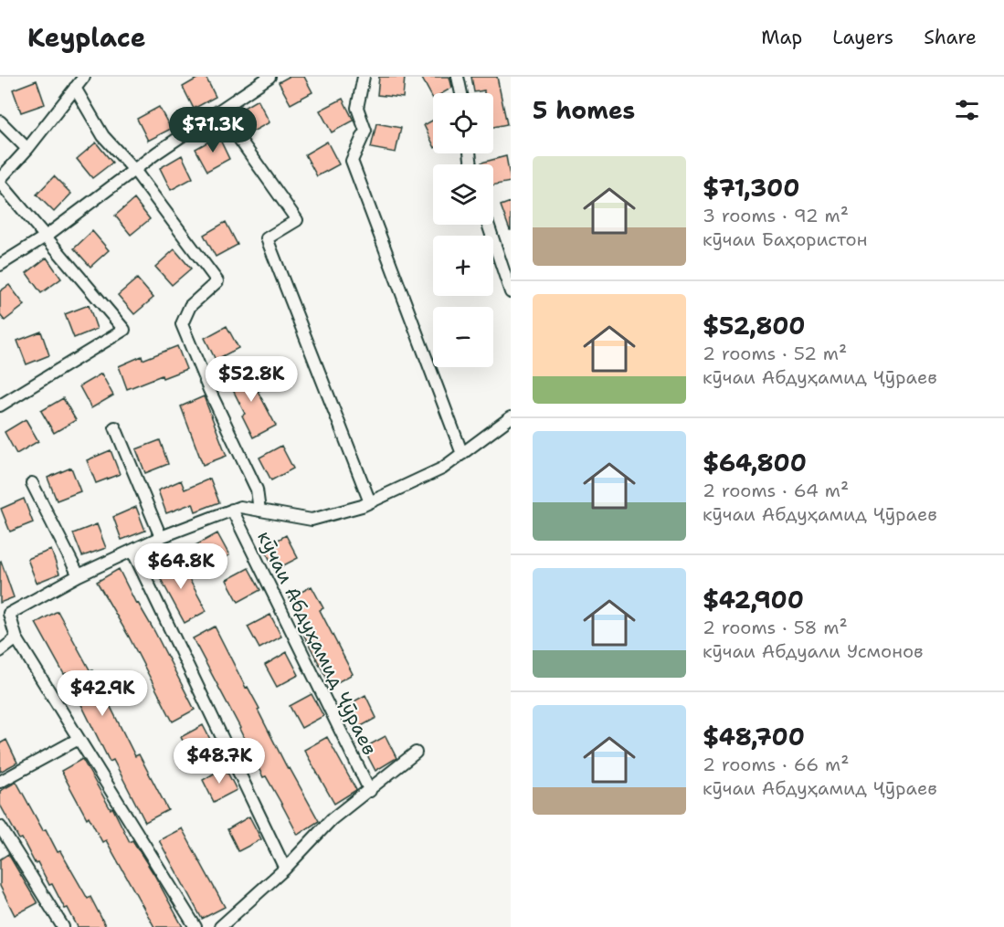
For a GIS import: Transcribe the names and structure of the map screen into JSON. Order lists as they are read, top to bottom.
{
  "streets": {
    "street": ["кӯчаи Абдуҳамид Ҷӯраев"]
  },
  "page": {
    "header": "Keyplace",
    "nav": ["Map", "Layers", "Share"],
    "heading": "5 homes",
    "map_buttons": ["+", "−"],
    "price": [
      "$71.3K",
      "$52.8K",
      "$64.8K",
      "$42.9K",
      "$48.7K"
    ],
    "list": [
      {
        "name": "$71,300",
        "note": "3 rooms · 92 m² · кӯчаи Баҳористон"
      },
      {
        "name": "$52,800",
        "note": "2 rooms · 52 m² · кӯчаи Абдуҳамид Ҷӯраев"
      },
      {
        "name": "$64,800",
        "note": "2 rooms · 64 m² · кӯчаи Абдуҳамид Ҷӯраев"
      },
      {
        "name": "$42,900",
        "note": "2 rooms · 58 m² · кӯчаи Абдуали Усмонов"
      },
      {
        "name": "$48,700",
        "note": "2 rooms · 66 m² · кӯчаи Абдуҳамид Ҷӯраев"
      }
    ]
  }
}
